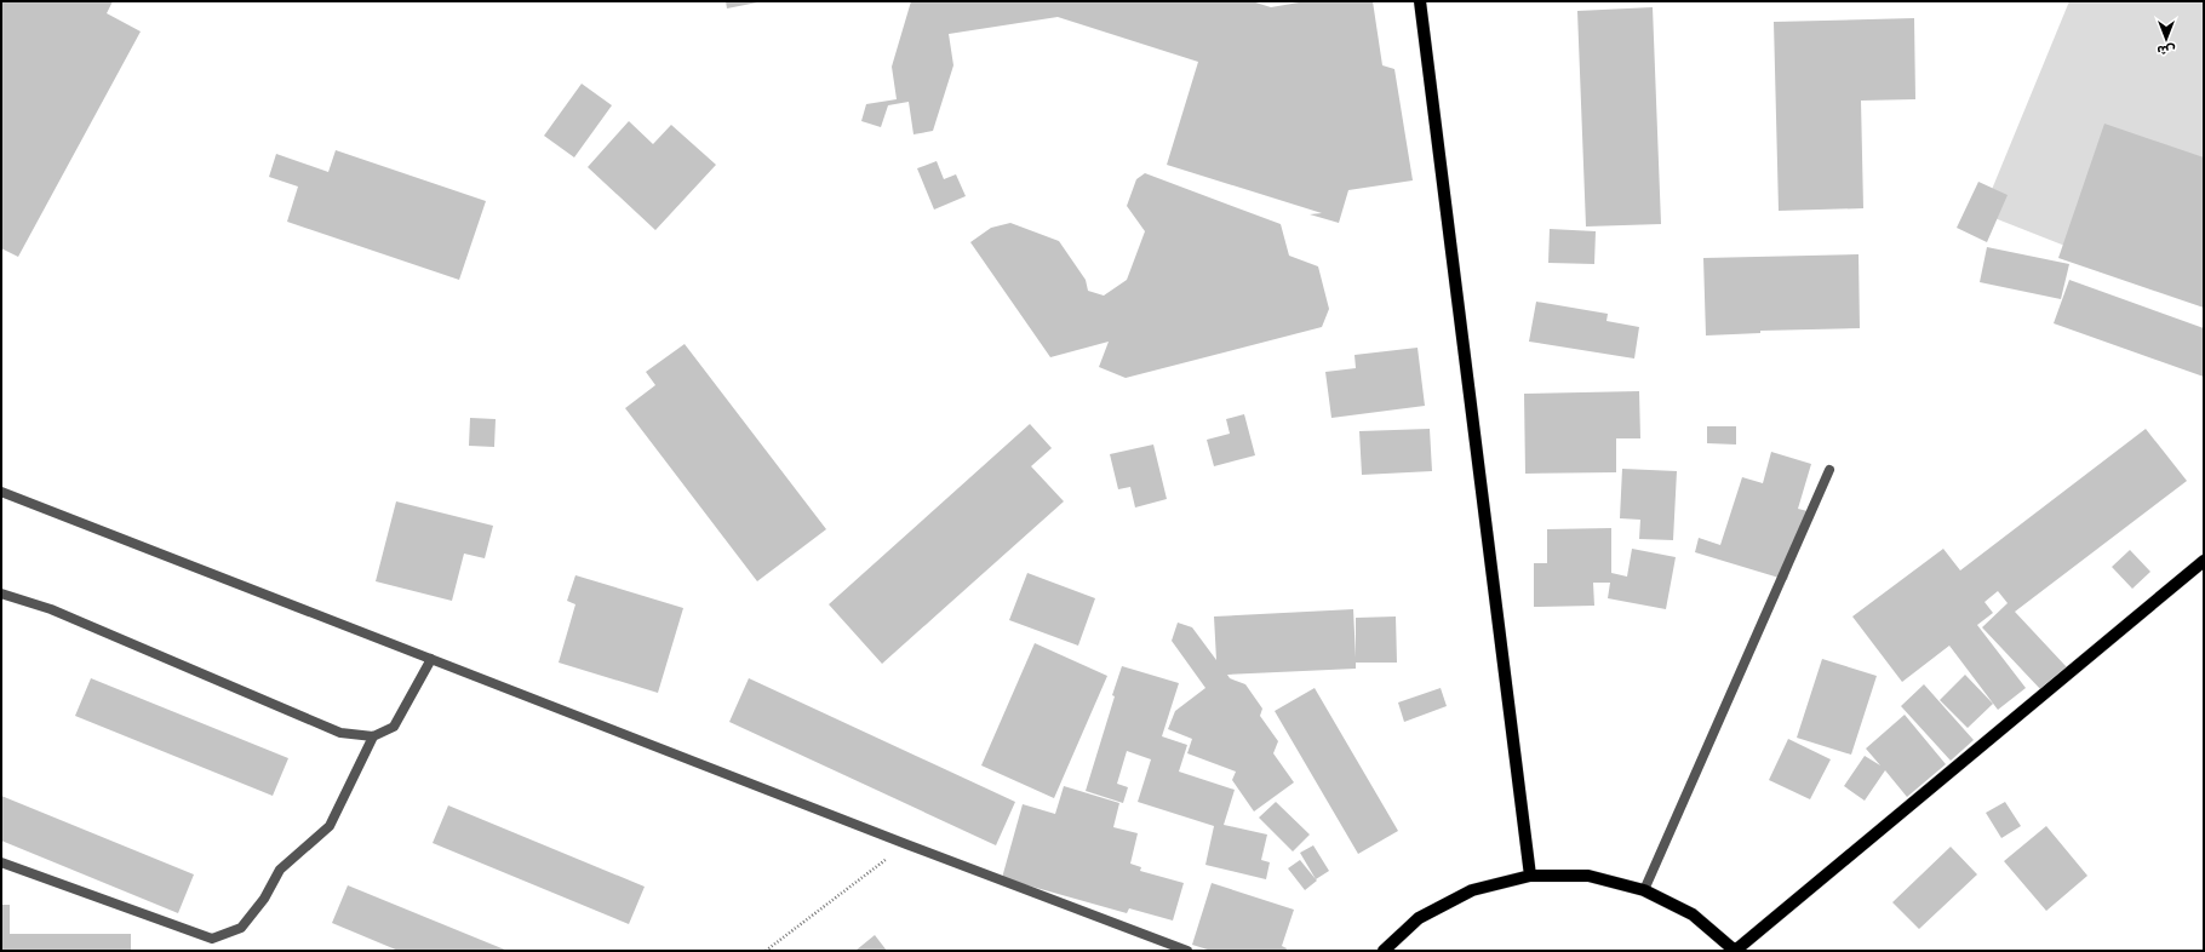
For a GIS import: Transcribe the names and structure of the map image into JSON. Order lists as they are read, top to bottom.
{
  "north": "bottom"
}
